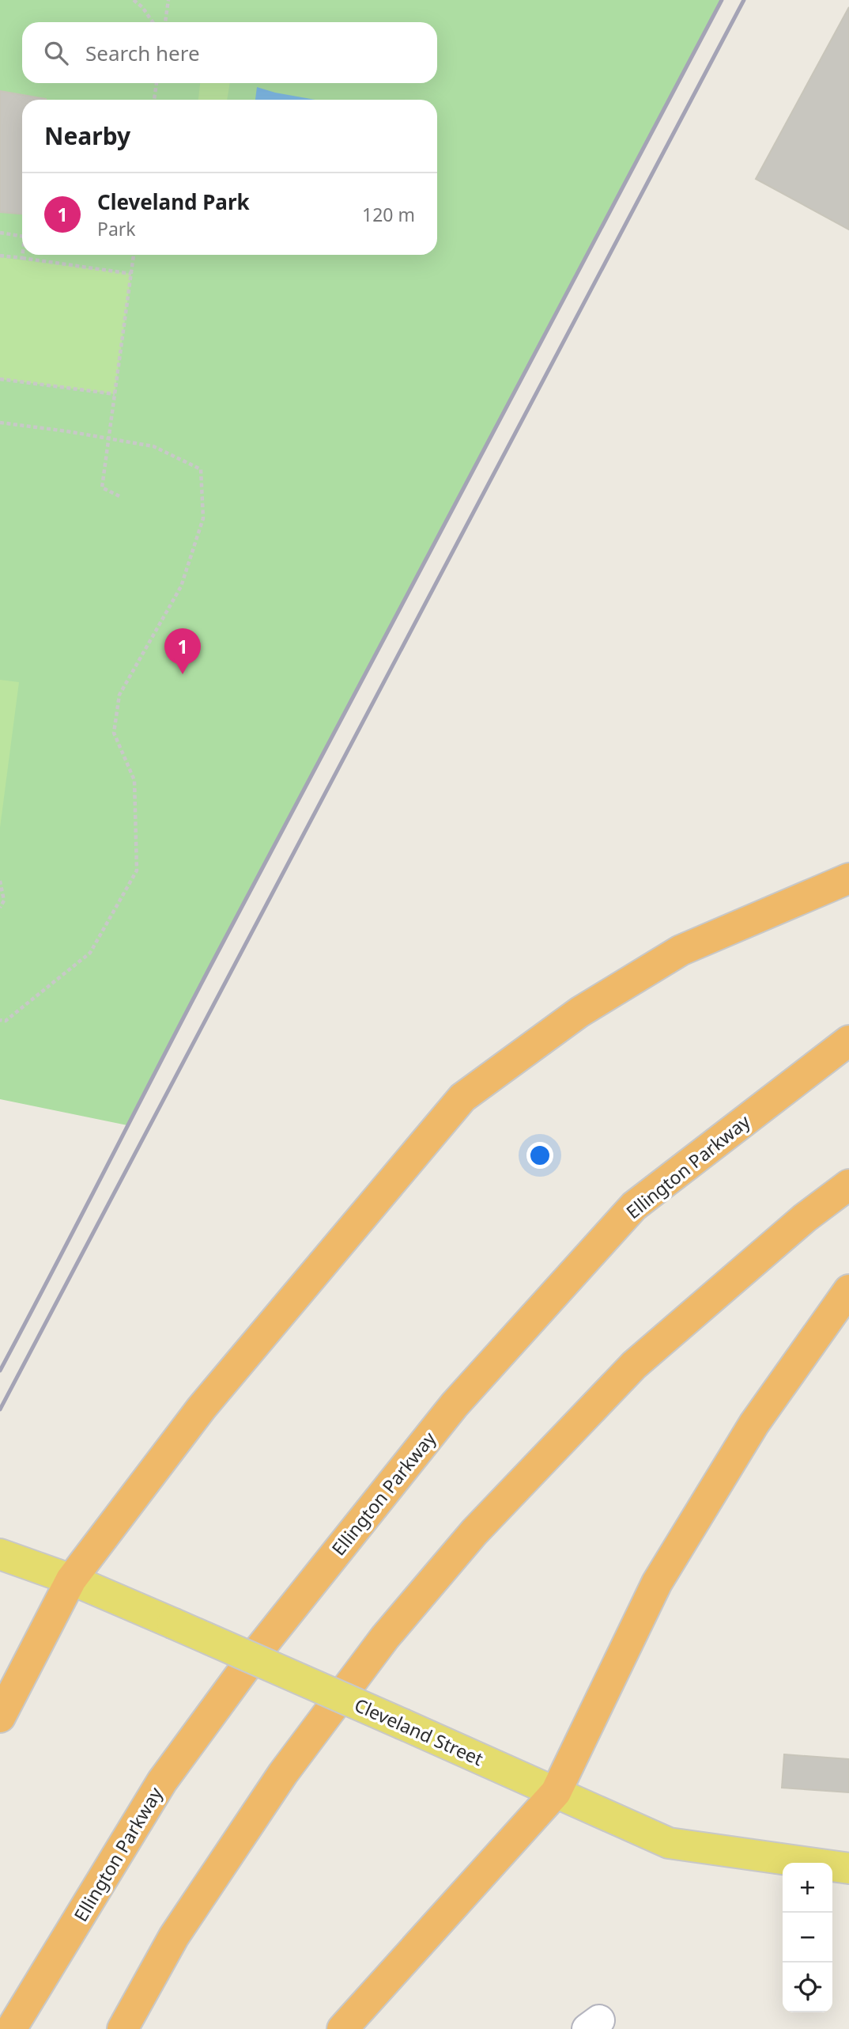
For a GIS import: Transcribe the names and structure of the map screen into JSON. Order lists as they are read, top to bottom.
{
  "streets": {
    "highway": ["Ellington Parkway"],
    "main road": ["Cleveland Street"]
  },
  "page": {
    "search": "Search here",
    "heading": "Nearby",
    "list": [
      {
        "mark": "1",
        "name": "Cleveland Park",
        "note": "Park",
        "value": "120 m"
      }
    ],
    "pins": "1",
    "map_buttons": ["+", "−"]
  }
}
